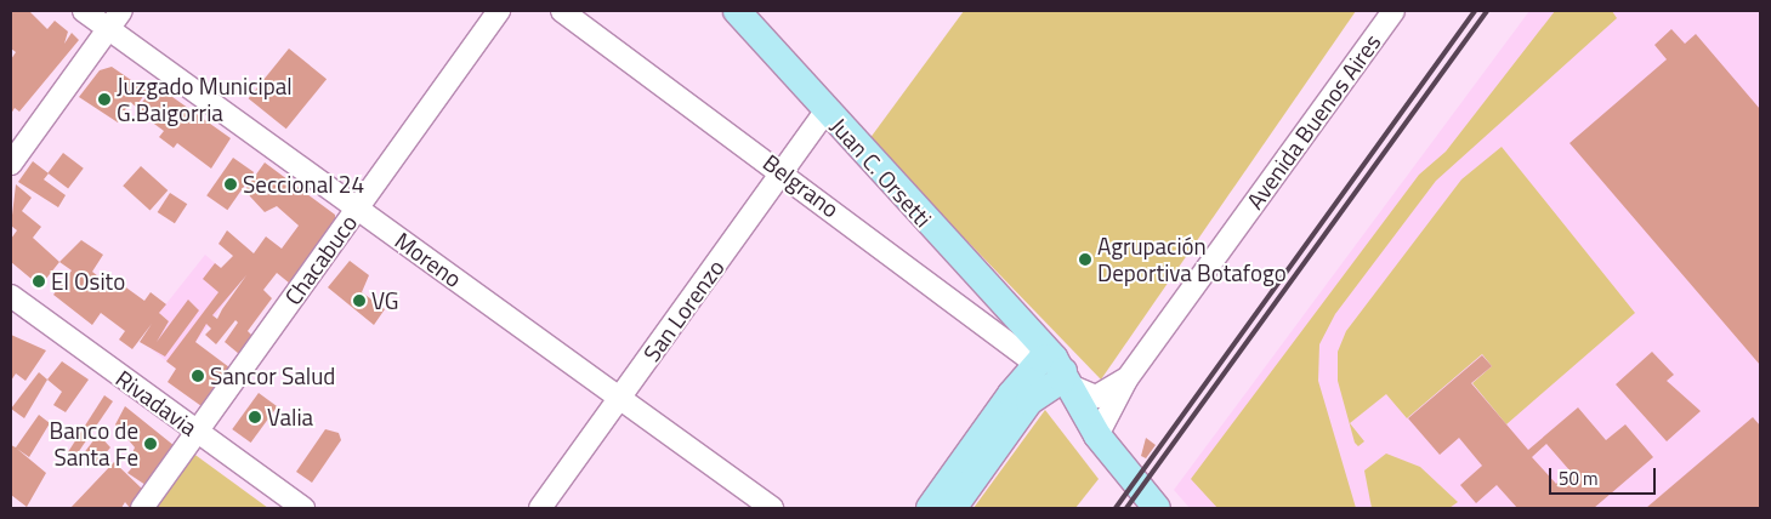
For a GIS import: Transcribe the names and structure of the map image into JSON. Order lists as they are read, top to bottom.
{
  "streets": {
    "main road": ["Juan C. Orsetti"],
    "street": [
      "Avenida Buenos Aires",
      "Belgrano",
      "Chacabuco",
      "Moreno",
      "San Lorenzo",
      "Rivadavia"
    ]
  },
  "crossings": [
    ["Avenida Buenos Aires", "Juan C. Orsetti"],
    ["Avenida Buenos Aires", "Belgrano"],
    ["Juan C. Orsetti", "Belgrano"],
    ["Juan C. Orsetti", "San Lorenzo"],
    ["Belgrano", "San Lorenzo"],
    ["Chacabuco", "Moreno"],
    ["Chacabuco", "Rivadavia"],
    ["Moreno", "San Lorenzo"]
  ],
  "places": [
    "Juzgado Municipal G.Baigorria",
    "Seccional 24",
    "Agrupación Deportiva Botafogo",
    "El Osito",
    "VG",
    "Sancor Salud",
    "Valia",
    "Banco de Santa Fe"
  ],
  "scale_bar": "50 m"
}
